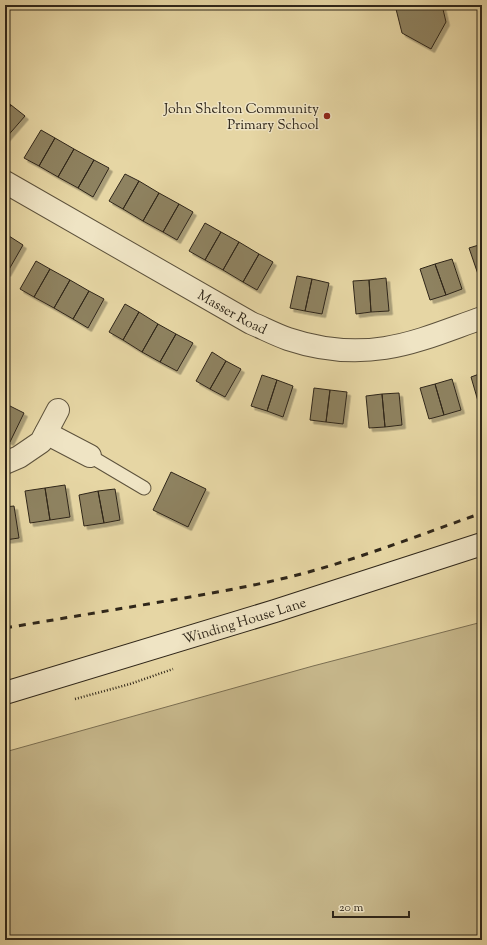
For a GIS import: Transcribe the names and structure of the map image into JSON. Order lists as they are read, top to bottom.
{
  "streets": {
    "street": ["Masser Road", "Winding House Lane"]
  },
  "places": ["John Shelton Community Primary School"],
  "scale_bar": "20 m"
}
